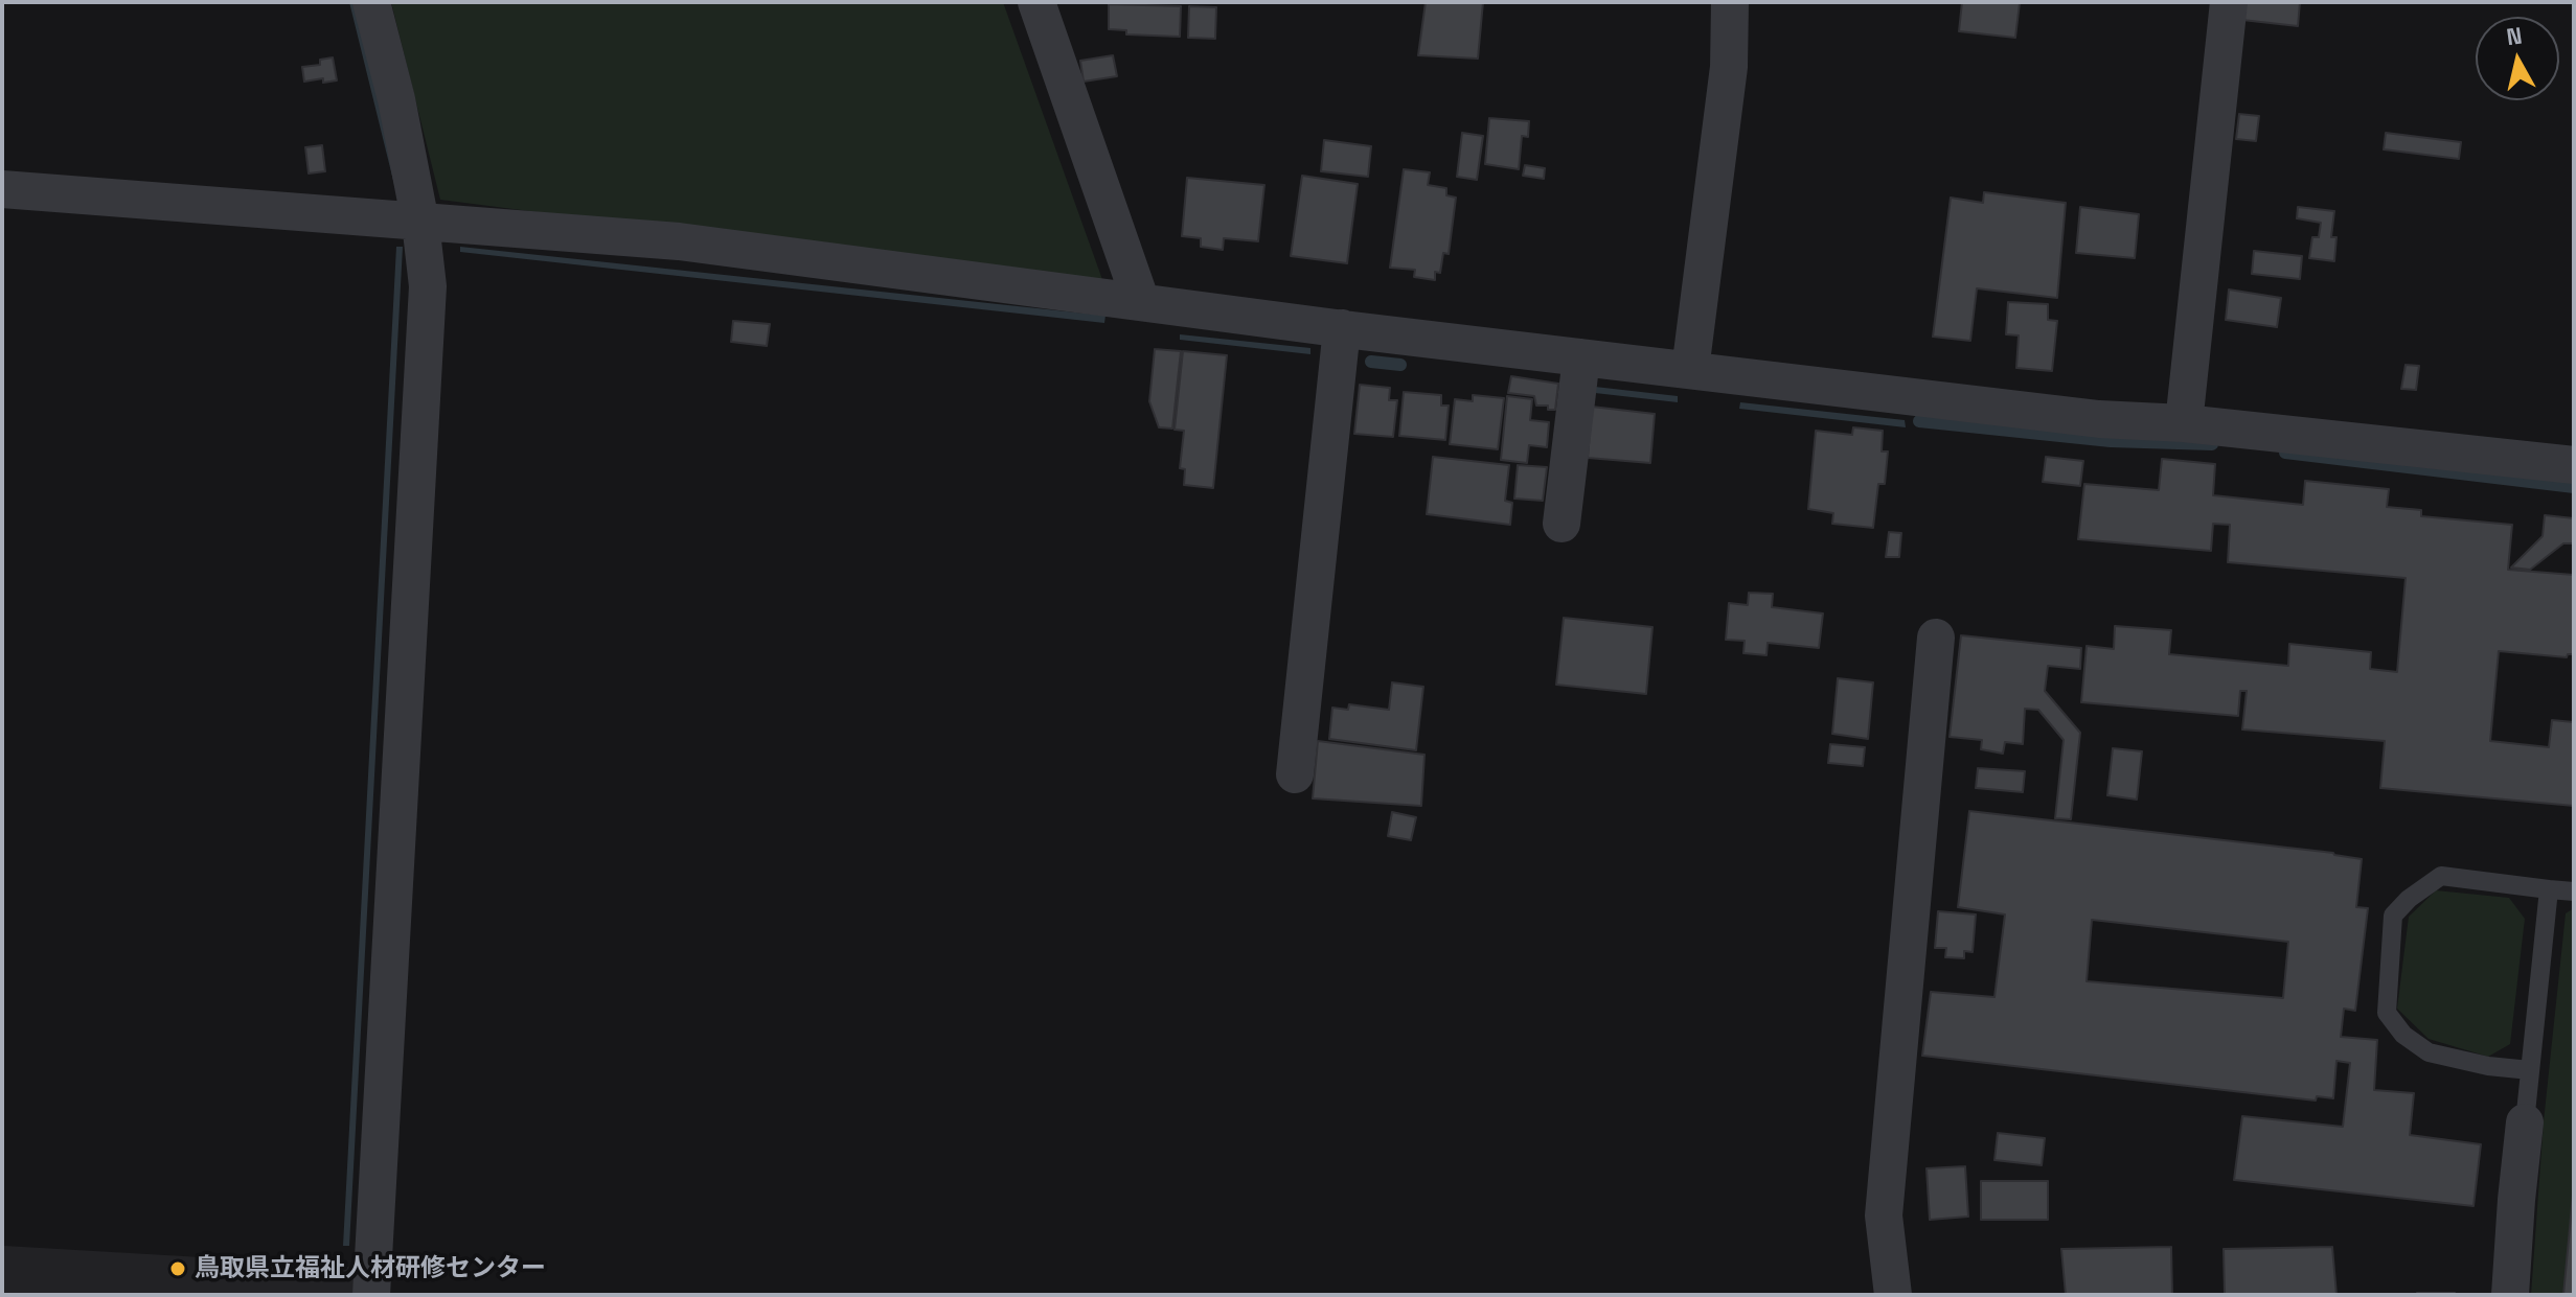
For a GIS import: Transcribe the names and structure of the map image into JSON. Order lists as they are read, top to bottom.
{
  "places": ["鳥取県立福祉人材研修センター"],
  "north": "top"
}
